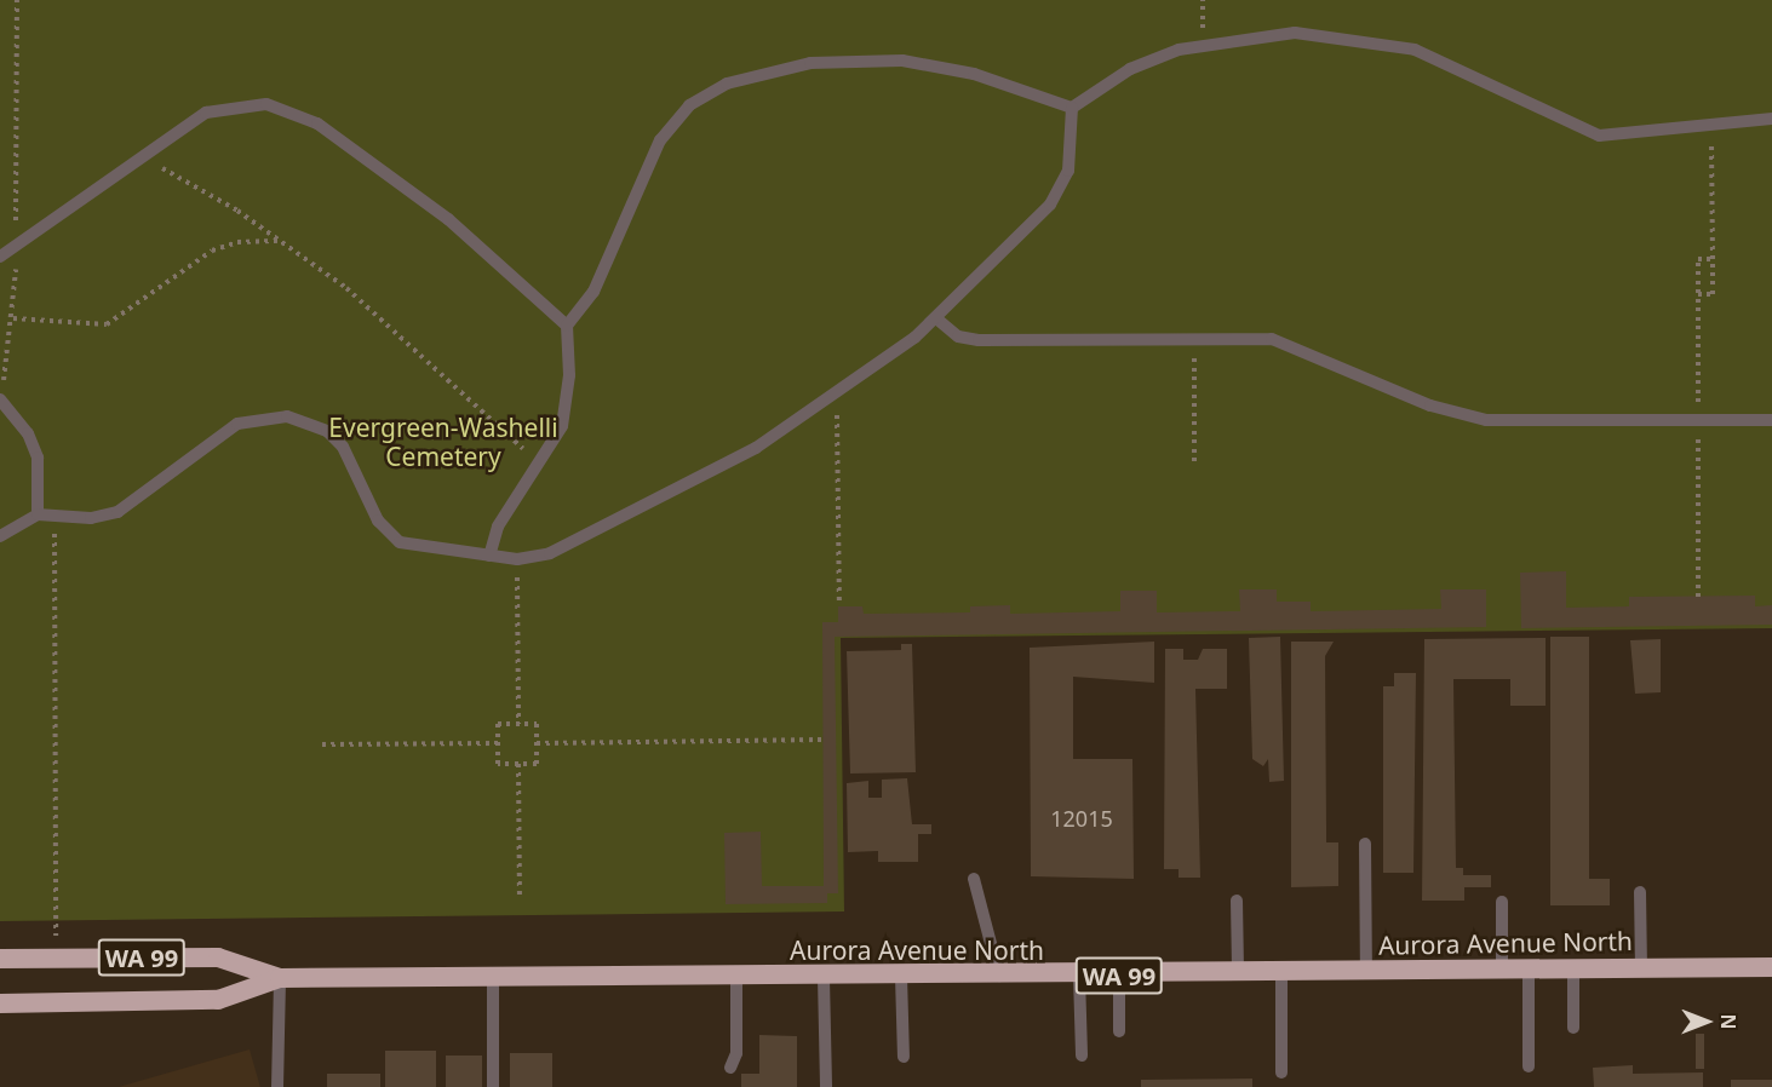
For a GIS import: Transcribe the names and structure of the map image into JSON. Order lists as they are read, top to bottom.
{
  "streets": {
    "highway": ["Aurora Avenue North", "WA 99"]
  },
  "parks": ["Evergreen-Washelli Cemetery"],
  "house_numbers": ["12015"],
  "north": "right"
}
